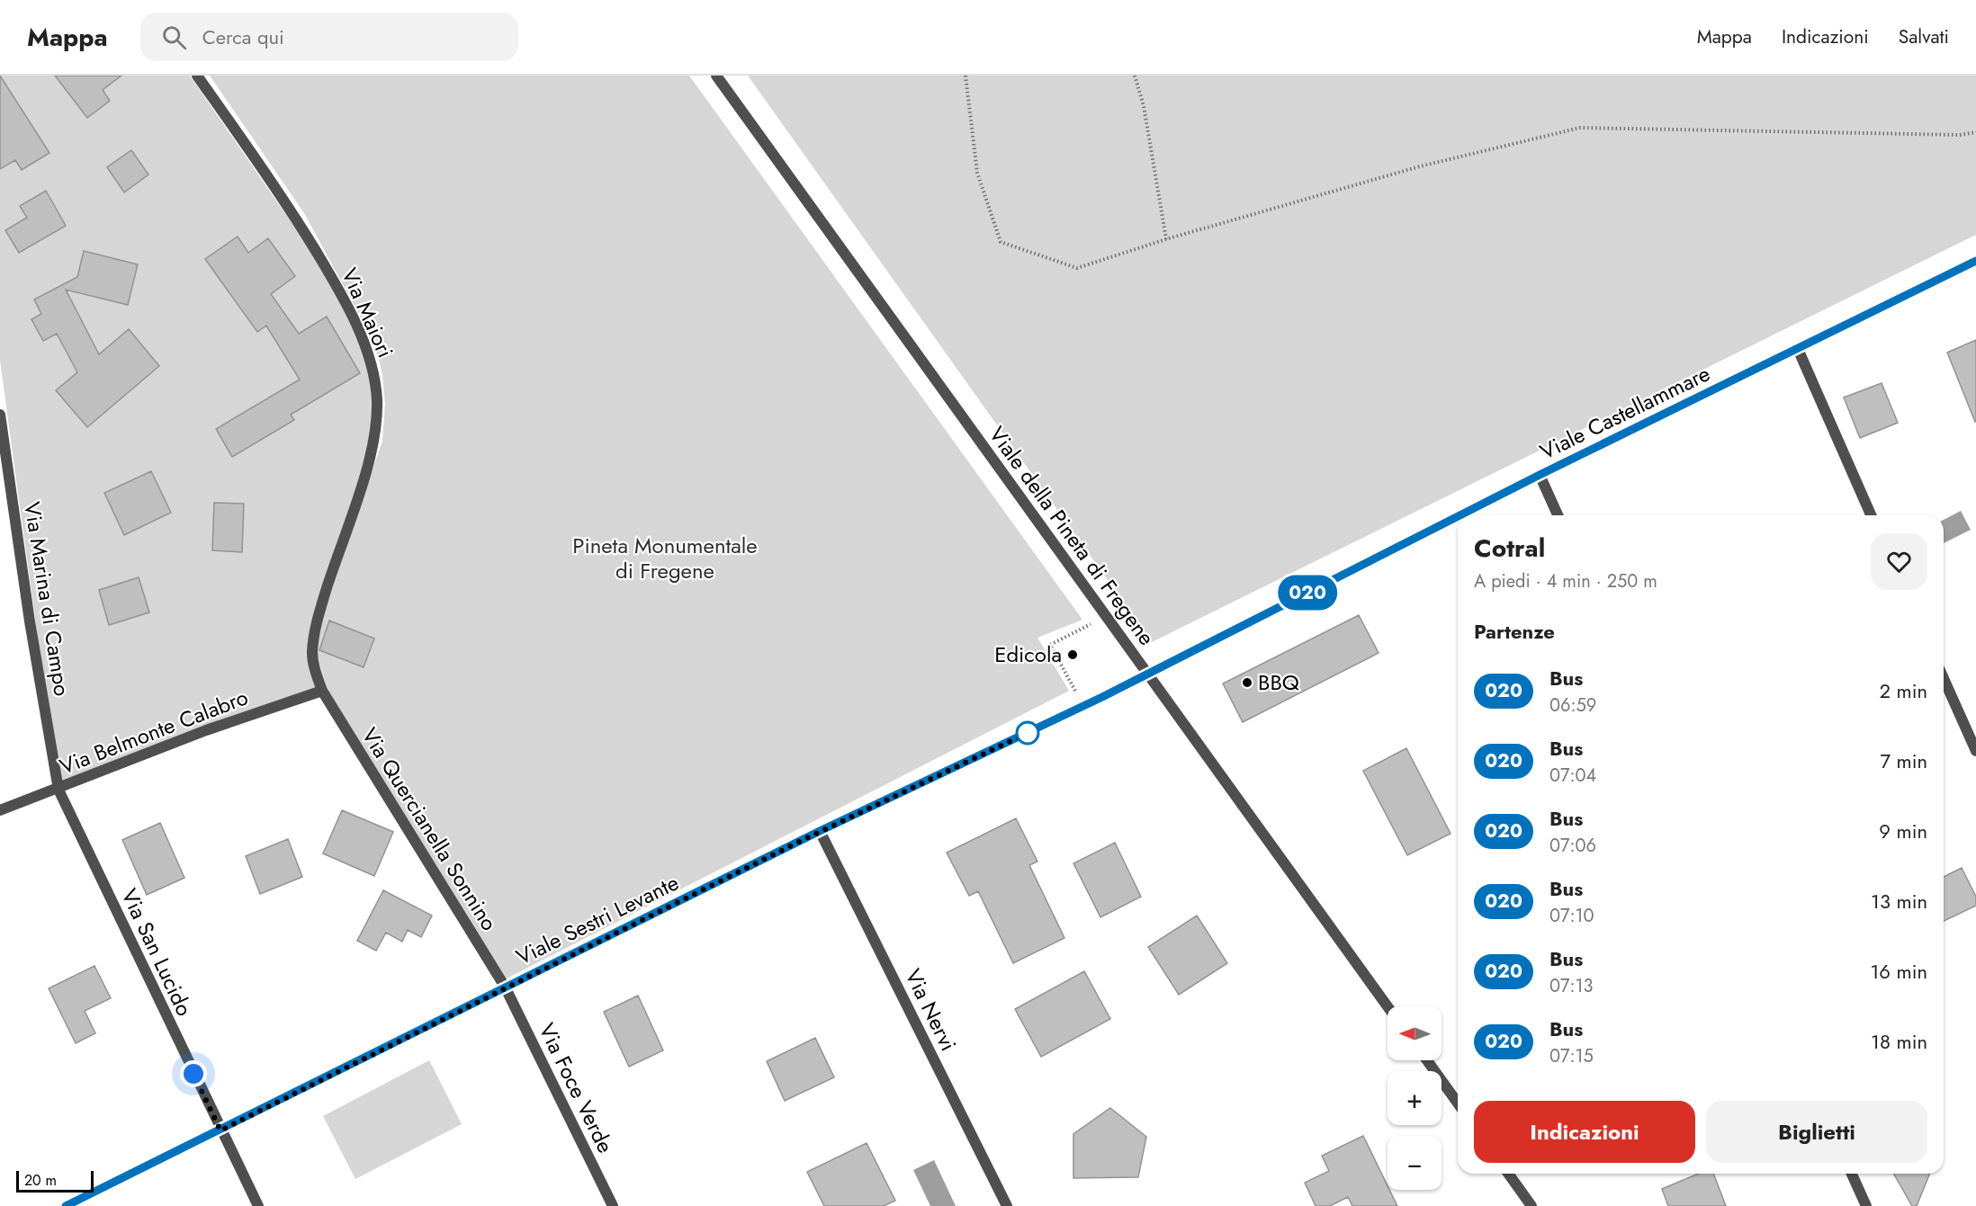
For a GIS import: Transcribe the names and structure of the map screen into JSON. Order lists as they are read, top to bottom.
{
  "streets": {
    "street": [
      "Via Maiori",
      "Viale Castellammare",
      "Viale della Pineta di Fregene",
      "Via Marina di Campo",
      "Via Belmonte Calabro",
      "Via Quercianella Sonnino",
      "Viale Sestri Levante",
      "Via San Lucido",
      "Via Nervi",
      "Via Foce Verde"
    ]
  },
  "crossings": [
    ["Via Maiori", "Via Belmonte Calabro"],
    ["Via Maiori", "Via Quercianella Sonnino"],
    ["Viale Castellammare", "Viale della Pineta di Fregene"],
    ["Viale Castellammare", "Viale Sestri Levante"],
    ["Viale della Pineta di Fregene", "Viale Sestri Levante"],
    ["Via Marina di Campo", "Via Belmonte Calabro"],
    ["Via Marina di Campo", "Via San Lucido"],
    ["Via Belmonte Calabro", "Via Quercianella Sonnino"],
    ["Via Belmonte Calabro", "Via San Lucido"],
    ["Via Quercianella Sonnino", "Viale Sestri Levante"],
    ["Via Quercianella Sonnino", "Via Foce Verde"],
    ["Viale Sestri Levante", "Via San Lucido"],
    ["Viale Sestri Levante", "Via Nervi"],
    ["Viale Sestri Levante", "Via Foce Verde"]
  ],
  "parks": ["Pineta Monumentale di Fregene"],
  "places": ["Edicola", "BBQ"],
  "lines": ["bus line 020"],
  "scale_bar": "20 m",
  "north": "left",
  "page": {
    "header": "Mappa",
    "search": "Cerca qui",
    "nav": ["Mappa", "Indicazioni", "Salvati"],
    "on_map": "020",
    "heading": [
      ["Cotral", "A piedi · 4 min · 250 m"],
      "Partenze"
    ],
    "list": [
      {
        "mark": "020",
        "name": "Bus",
        "note": "06:59",
        "value": "2 min"
      },
      {
        "mark": "020",
        "name": "Bus",
        "note": "07:04",
        "value": "7 min"
      },
      {
        "mark": "020",
        "name": "Bus",
        "note": "07:06",
        "value": "9 min"
      },
      {
        "mark": "020",
        "name": "Bus",
        "note": "07:10",
        "value": "13 min"
      },
      {
        "mark": "020",
        "name": "Bus",
        "note": "07:13",
        "value": "16 min"
      },
      {
        "mark": "020",
        "name": "Bus",
        "note": "07:15",
        "value": "18 min"
      }
    ],
    "map_buttons": ["+", "−"],
    "buttons": ["Indicazioni", "Biglietti"],
    "scale": "20 m"
  }
}
